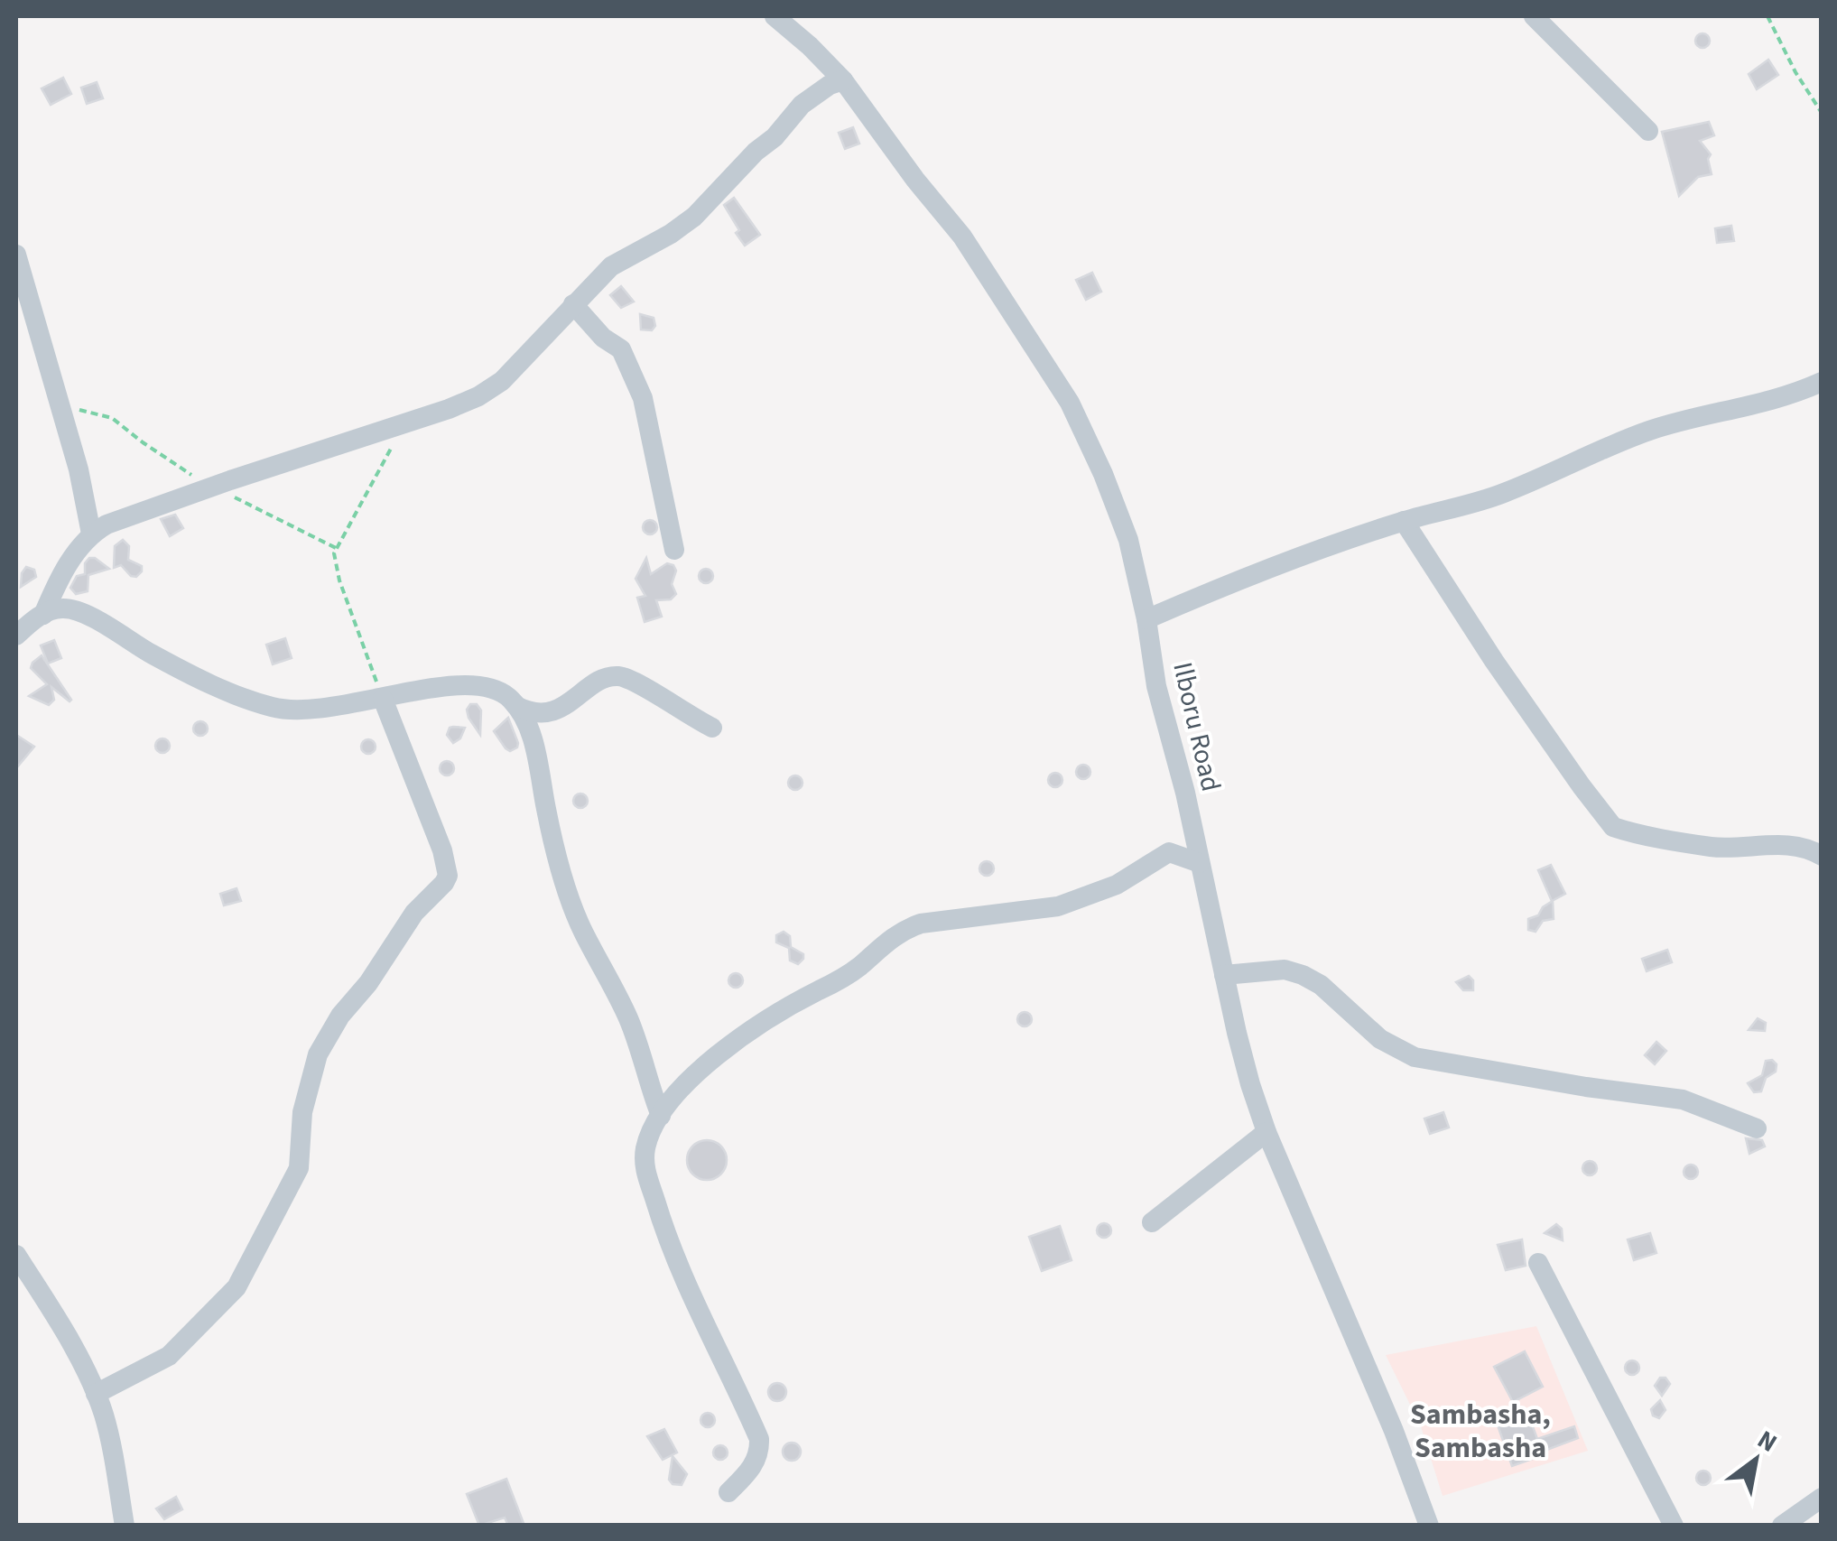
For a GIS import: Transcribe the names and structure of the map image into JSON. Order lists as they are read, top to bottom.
{
  "streets": {
    "street": ["Ilboru Road"]
  },
  "districts": ["Sambasha, Sambasha"],
  "north": "top right"
}
